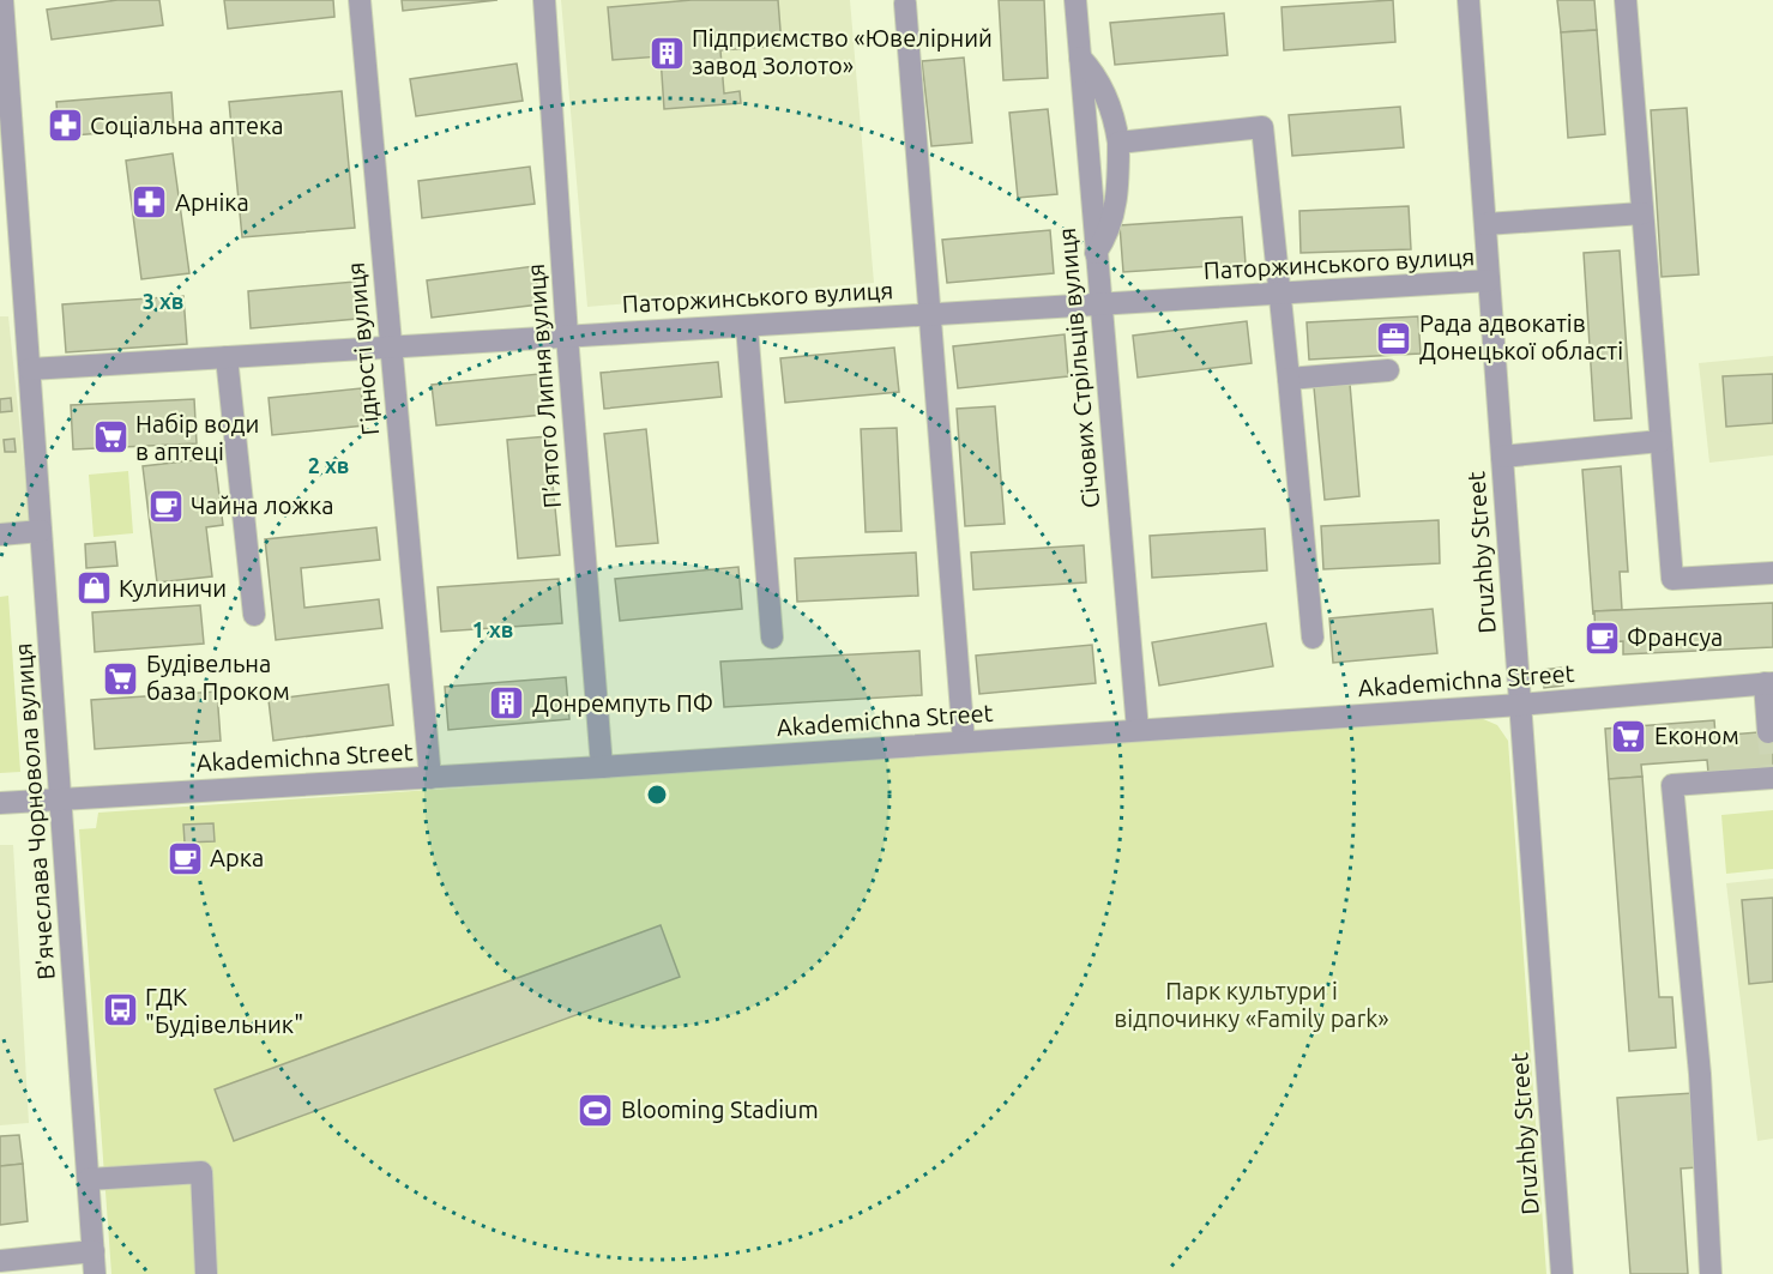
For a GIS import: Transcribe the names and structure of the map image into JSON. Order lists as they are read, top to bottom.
{
  "streets": {
    "street": [
      "Паторжинського вулиця",
      "Гідності вулиця",
      "Січових Стрільців вулиця",
      "П’ятого Липня вулиця",
      "Druzhby Street",
      "Akademichna Street",
      "В'ячеслава Чорновола вулиця"
    ]
  },
  "crossings": [
    ["Паторжинського вулиця", "Гідності вулиця"],
    ["Паторжинського вулиця", "Січових Стрільців вулиця"],
    ["Паторжинського вулиця", "П’ятого Липня вулиця"],
    ["Паторжинського вулиця", "Druzhby Street"],
    ["Паторжинського вулиця", "В'ячеслава Чорновола вулиця"],
    ["Гідності вулиця", "Akademichna Street"],
    ["Січових Стрільців вулиця", "Akademichna Street"],
    ["П’ятого Липня вулиця", "Akademichna Street"],
    ["Druzhby Street", "Akademichna Street"],
    ["Akademichna Street", "В'ячеслава Чорновола вулиця"]
  ],
  "parks": ["Парк культури і відпочинку «Family park»"],
  "places": {
    "building": ["Підприємство «Ювелірний завод Золото»", "Донремпуть ПФ"],
    "pharmacy": ["Соціальна аптека", "Арніка"],
    "office": ["Рада адвокатів Донецької області"],
    "supermarket": ["Набір води в аптеці", "Будівельна база Проком", "Економ"],
    "cafe": ["Чайна ложка", "Франсуа", "Арка"],
    "shop": ["Кулиничи"],
    "bus stop": ["ГДК \"Будівельник\""],
    "sports": ["Blooming Stadium"]
  },
  "rings": ["3 хв", "2 хв", "1 хв"]
}
